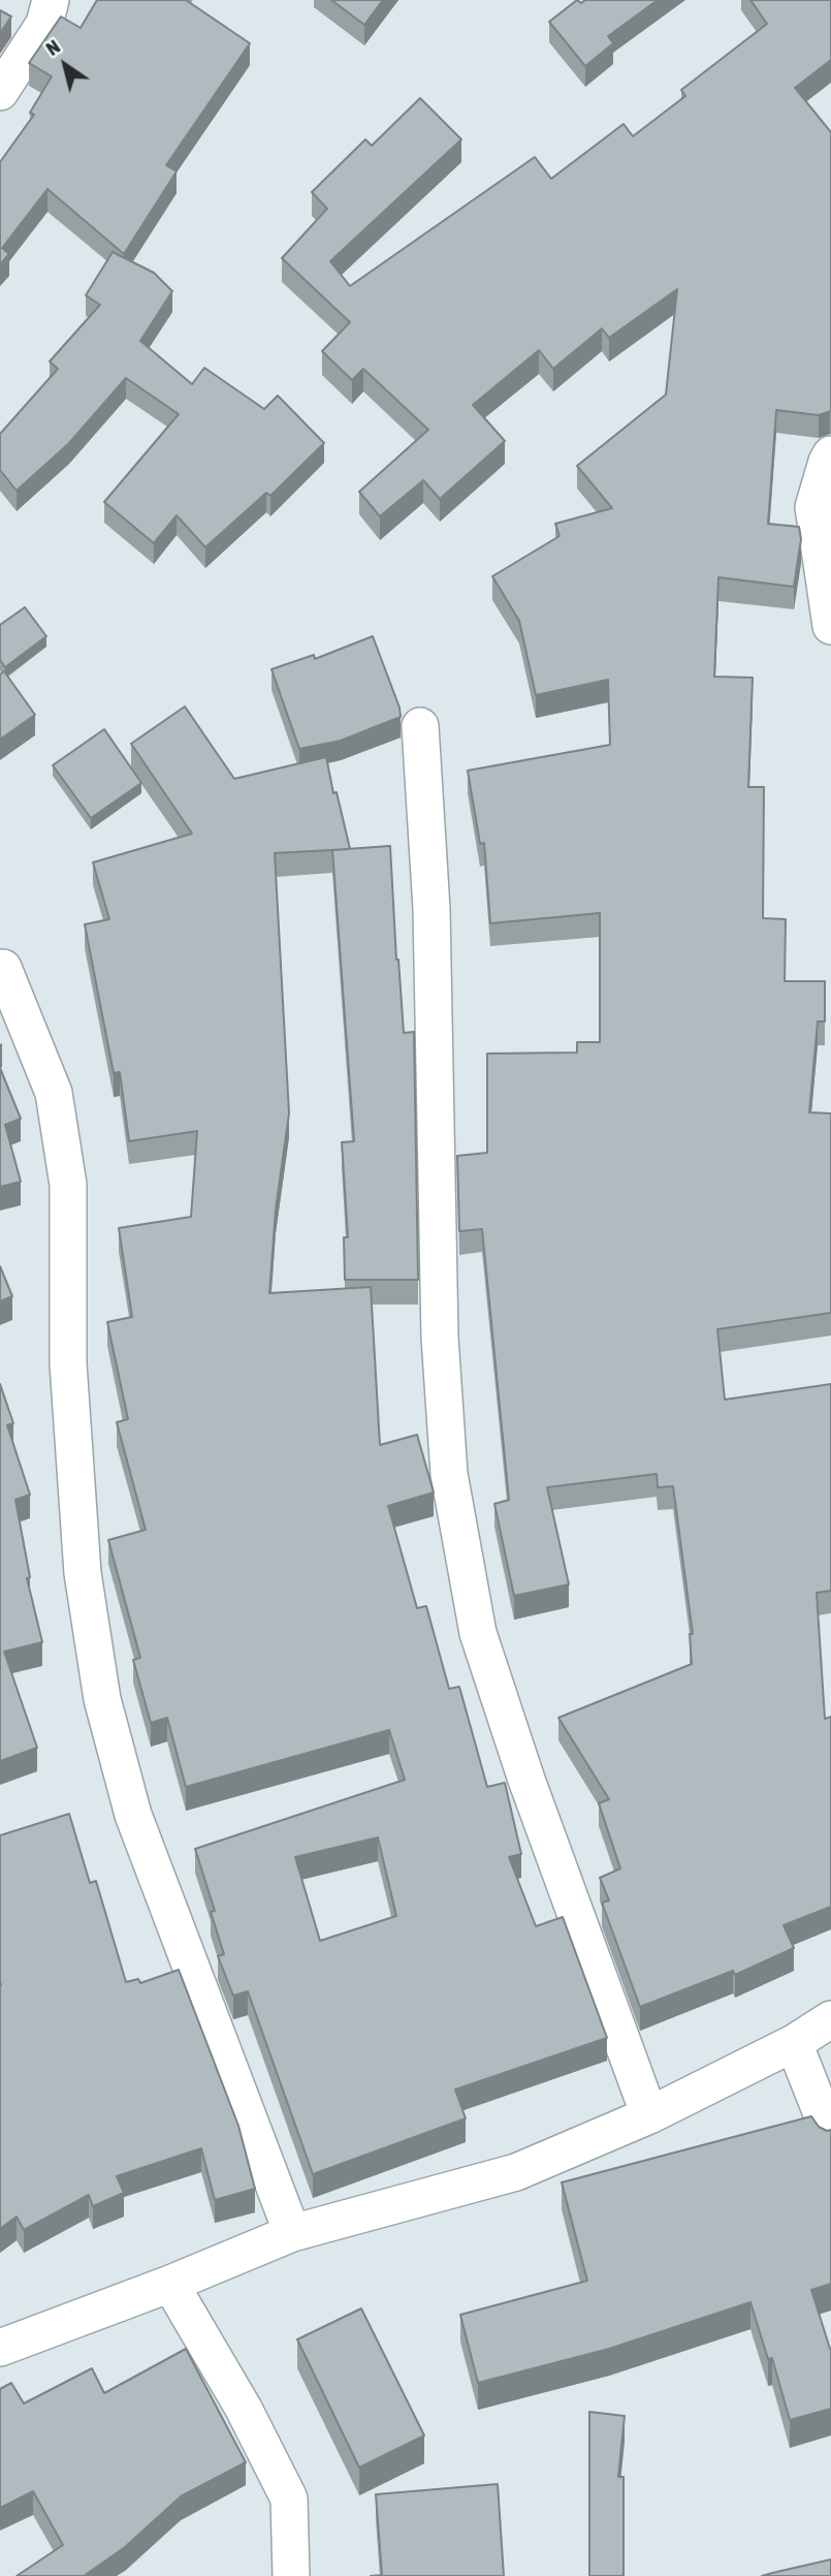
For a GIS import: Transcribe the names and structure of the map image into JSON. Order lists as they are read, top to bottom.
{
  "north": "top left"
}
